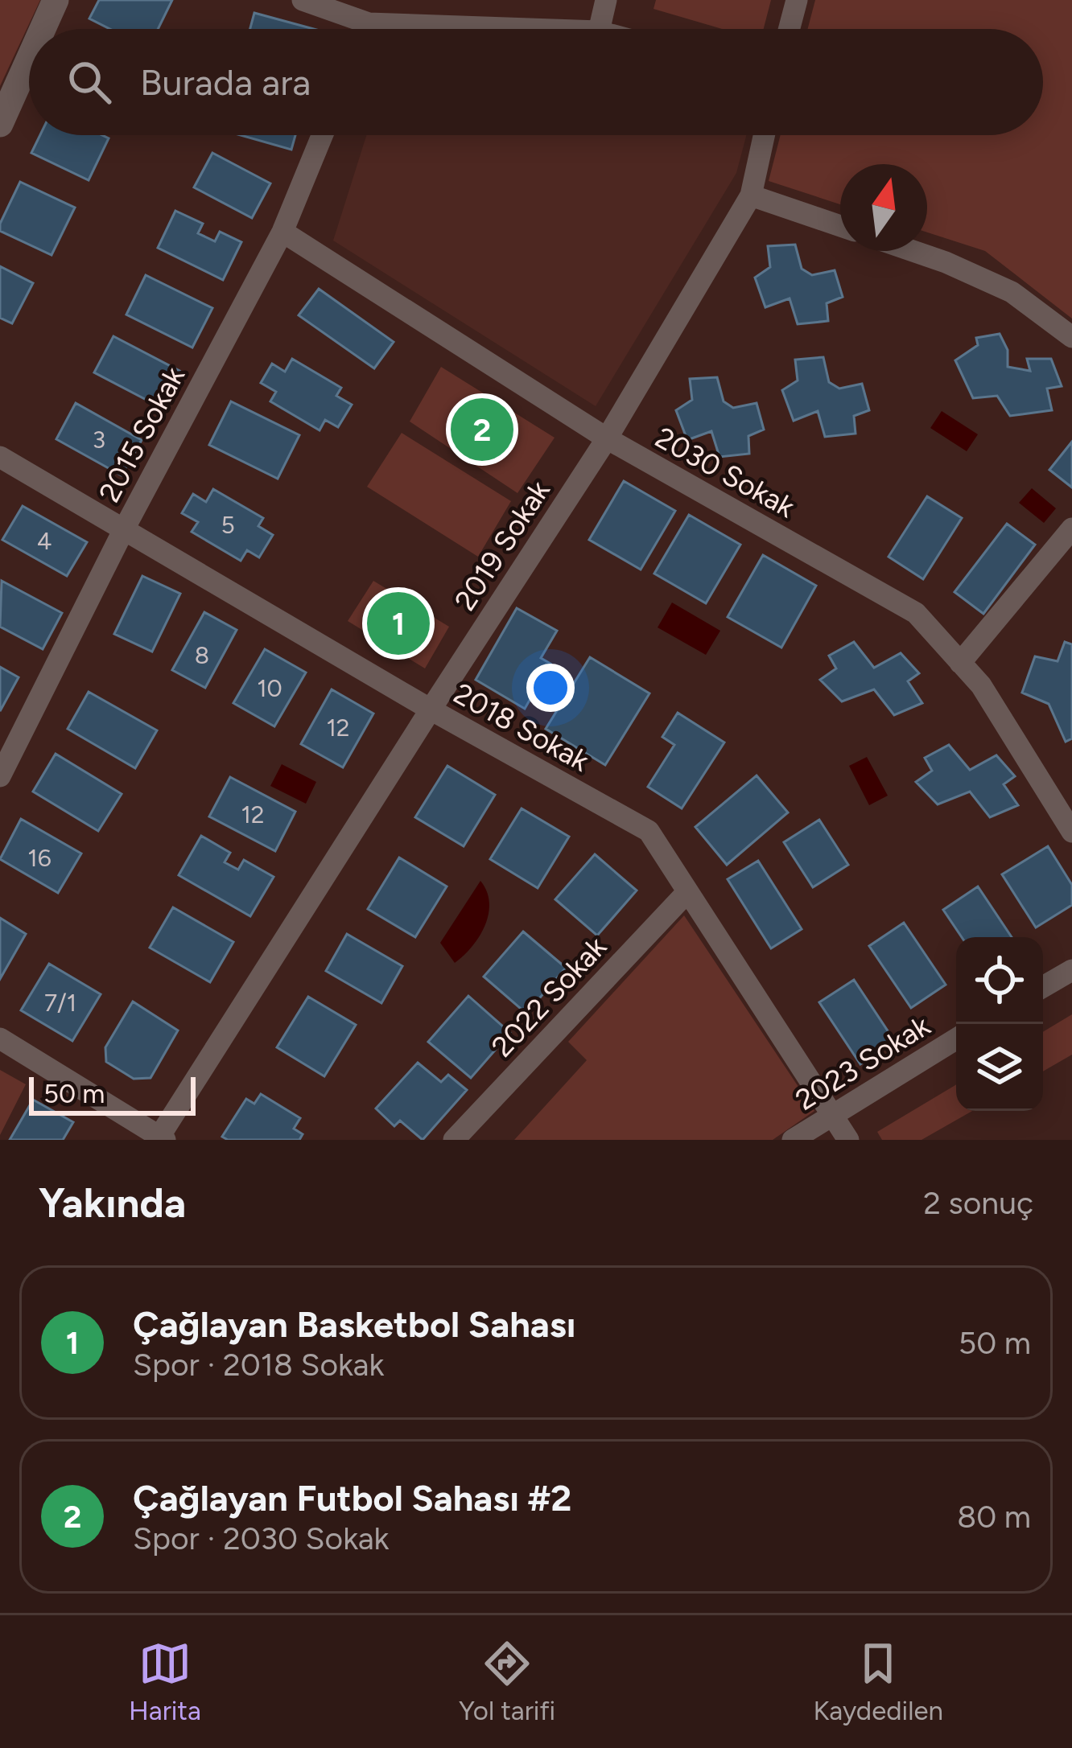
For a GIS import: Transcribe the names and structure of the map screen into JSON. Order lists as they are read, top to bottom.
{
  "streets": {
    "street": [
      "2015 Sokak",
      "2030 Sokak",
      "2019 Sokak",
      "2018 Sokak",
      "2022 Sokak",
      "2023 Sokak"
    ]
  },
  "crossings": [
    ["2015 Sokak", "2030 Sokak"],
    ["2015 Sokak", "2018 Sokak"],
    ["2030 Sokak", "2019 Sokak"],
    ["2019 Sokak", "2018 Sokak"],
    ["2018 Sokak", "2022 Sokak"],
    ["2018 Sokak", "2023 Sokak"]
  ],
  "house_numbers": [
    "3",
    "5",
    "4",
    "8",
    "10",
    "12",
    "12",
    "16",
    "7/1"
  ],
  "scale_bar": "50 m",
  "north": "top",
  "page": {
    "search": "Burada ara",
    "pins": ["2", "1"],
    "scale": "50 m",
    "heading": ["Yakında", "2 sonuç"],
    "list": [
      {
        "mark": "1",
        "name": "Çağlayan Basketbol Sahası",
        "note": "Spor · 2018 Sokak",
        "value": "50 m"
      },
      {
        "mark": "2",
        "name": "Çağlayan Futbol Sahası #2",
        "note": "Spor · 2030 Sokak",
        "value": "80 m"
      }
    ],
    "nav": ["Harita", "Yol tarifi", "Kaydedilen"]
  }
}
